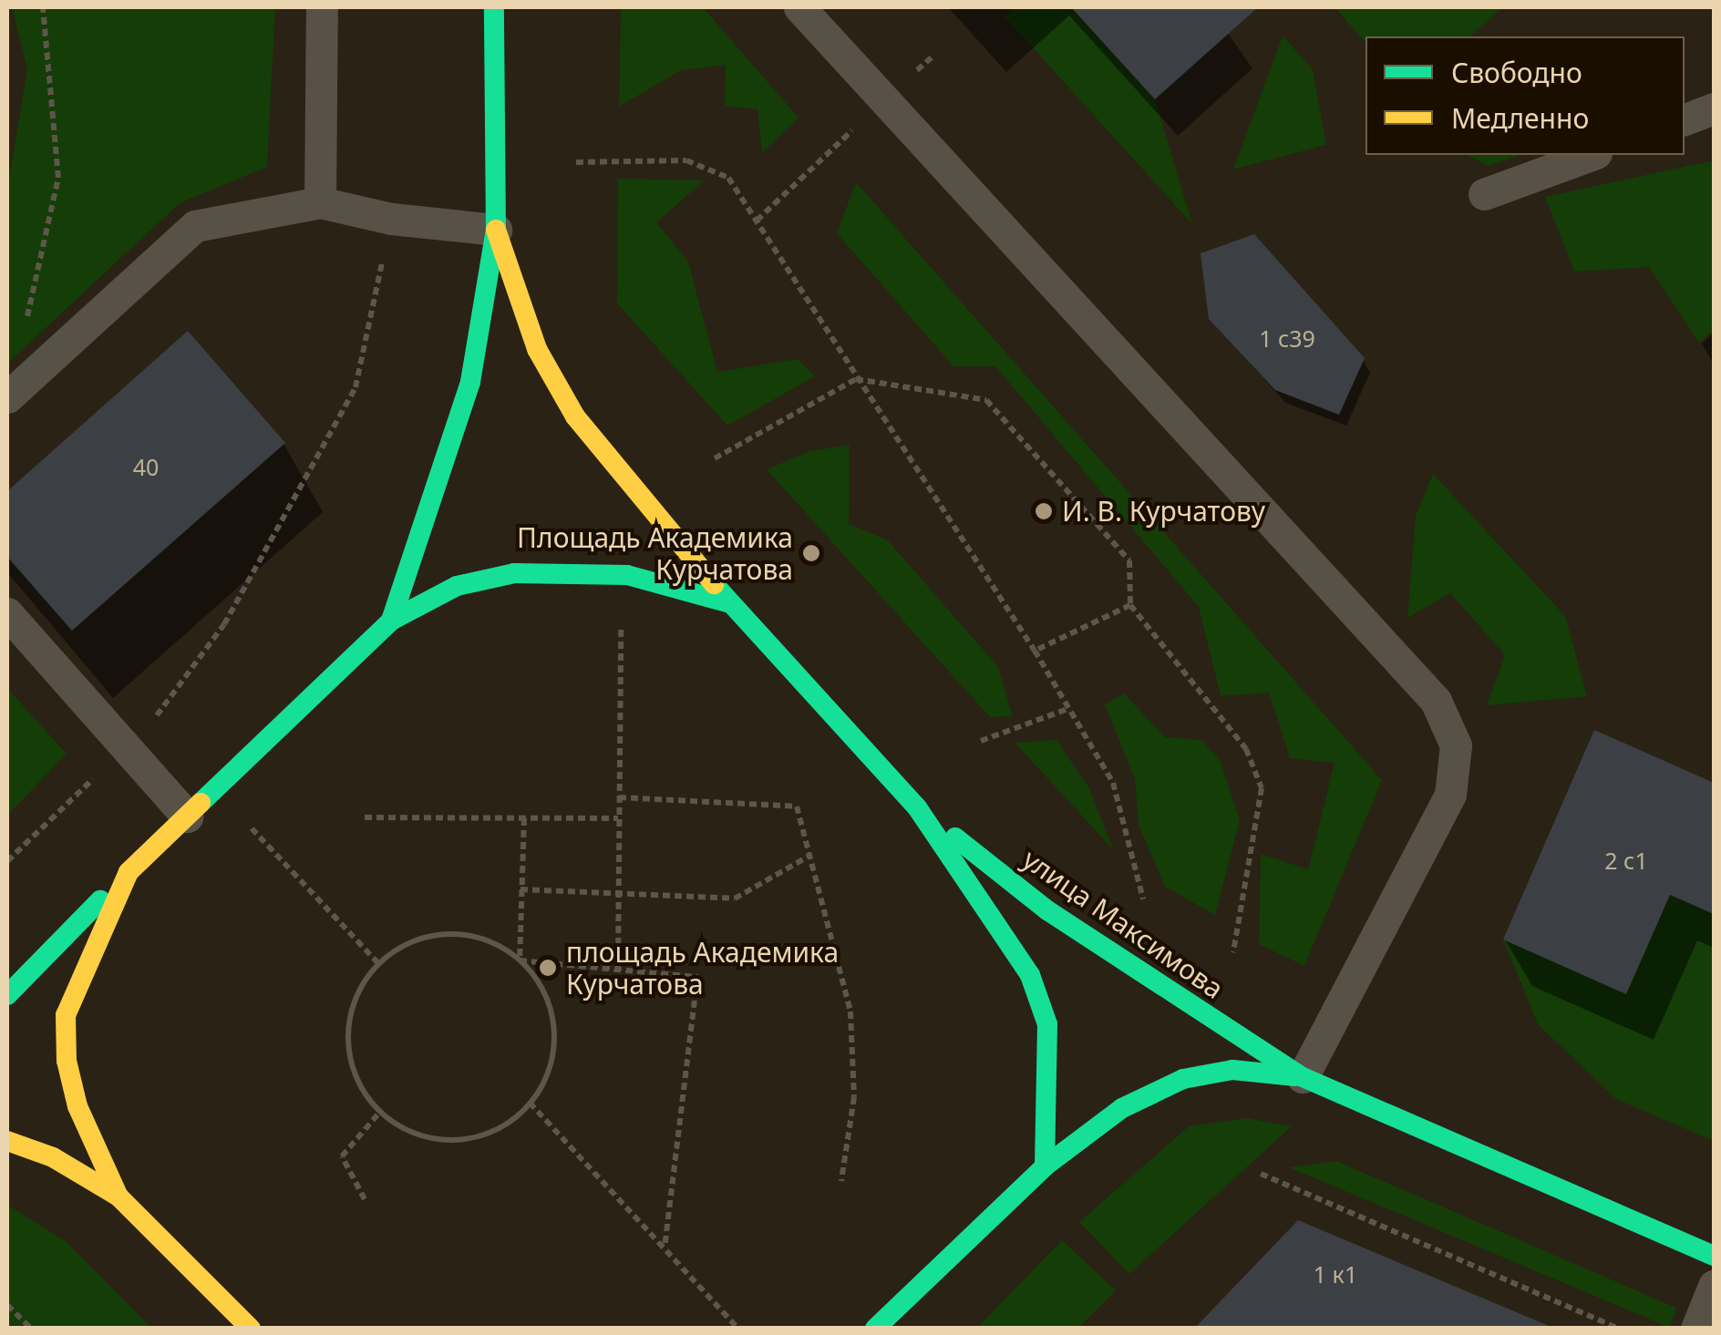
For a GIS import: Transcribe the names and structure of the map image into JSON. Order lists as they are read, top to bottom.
{
  "streets": {
    "main road": ["улица Максимова"]
  },
  "places": ["И. В. Курчатову", "Площадь Академика Курчатова", "площадь Академика Курчатова"],
  "house_numbers": [
    "1 с39",
    "40",
    "2 с1",
    "1 к1"
  ],
  "legend": ["Свободно", "Медленно"]
}
